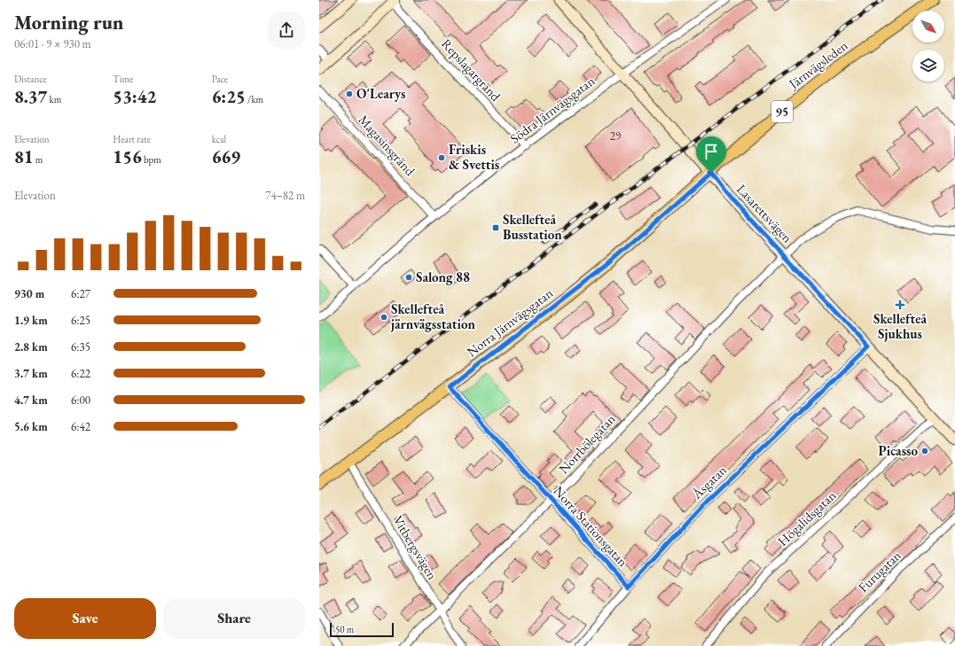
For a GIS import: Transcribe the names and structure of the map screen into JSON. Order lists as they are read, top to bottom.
{
  "streets": {
    "main road": [
      "Järnvägsleden",
      "95",
      "Lasarettsvägen",
      "Norra Järnvägsgatan"
    ],
    "street": [
      "Repslagargränd",
      "Södra Järnvägsgatan",
      "Magasinsgränd",
      "Norrbölegatan",
      "Åsgatan",
      "Högalidsgatan",
      "Norra Stationsgatan",
      "Vitbergsvägen",
      "Furugatan"
    ]
  },
  "crossings": [
    ["Järnvägsleden", "Lasarettsvägen"],
    ["Järnvägsleden", "Norra Järnvägsgatan"],
    ["Repslagargränd", "Södra Järnvägsgatan"],
    ["Södra Järnvägsgatan", "Magasinsgränd"],
    ["Södra Järnvägsgatan", "Lasarettsvägen"],
    ["Lasarettsvägen", "Norra Järnvägsgatan"],
    ["Lasarettsvägen", "Norrbölegatan"],
    ["Lasarettsvägen", "Åsgatan"],
    ["Lasarettsvägen", "Högalidsgatan"],
    ["Norra Järnvägsgatan", "Norra Stationsgatan"],
    ["Norra Järnvägsgatan", "Vitbergsvägen"],
    ["Norrbölegatan", "Norra Stationsgatan"],
    ["Norrbölegatan", "Vitbergsvägen"],
    ["Åsgatan", "Norra Stationsgatan"]
  ],
  "places": {
    "other": [
      "O'Learys",
      "Friskis & Svettis",
      "Salong 88",
      "Skellefteå järnvägsstation",
      "Picasso"
    ],
    "transit": ["Skellefteå Busstation"],
    "health": ["Skellefteå Sjukhus"]
  },
  "house_numbers": ["29"],
  "scale_bar": "50 m",
  "north": "bottom right",
  "page": {
    "heading": ["Morning run", "06:01 · 9 × 930 m"],
    "stats": [
      ["Distance", "8.37 km"],
      ["Time", "53:42"],
      ["Pace", "6:25 /km"],
      ["Elevation", "81 m"],
      ["Heart rate", "156 bpm"],
      ["kcal", "669"]
    ],
    "chart": ["Elevation", "74–82 m"],
    "list": [
      {
        "name": "930 m",
        "note": "6:27"
      },
      {
        "name": "1.9 km",
        "note": "6:25"
      },
      {
        "name": "2.8 km",
        "note": "6:35"
      },
      {
        "name": "3.7 km",
        "note": "6:22"
      },
      {
        "name": "4.7 km",
        "note": "6:00"
      },
      {
        "name": "5.6 km",
        "note": "6:42"
      }
    ],
    "buttons": ["Save", "Share"],
    "scale": "50 m"
  }
}
